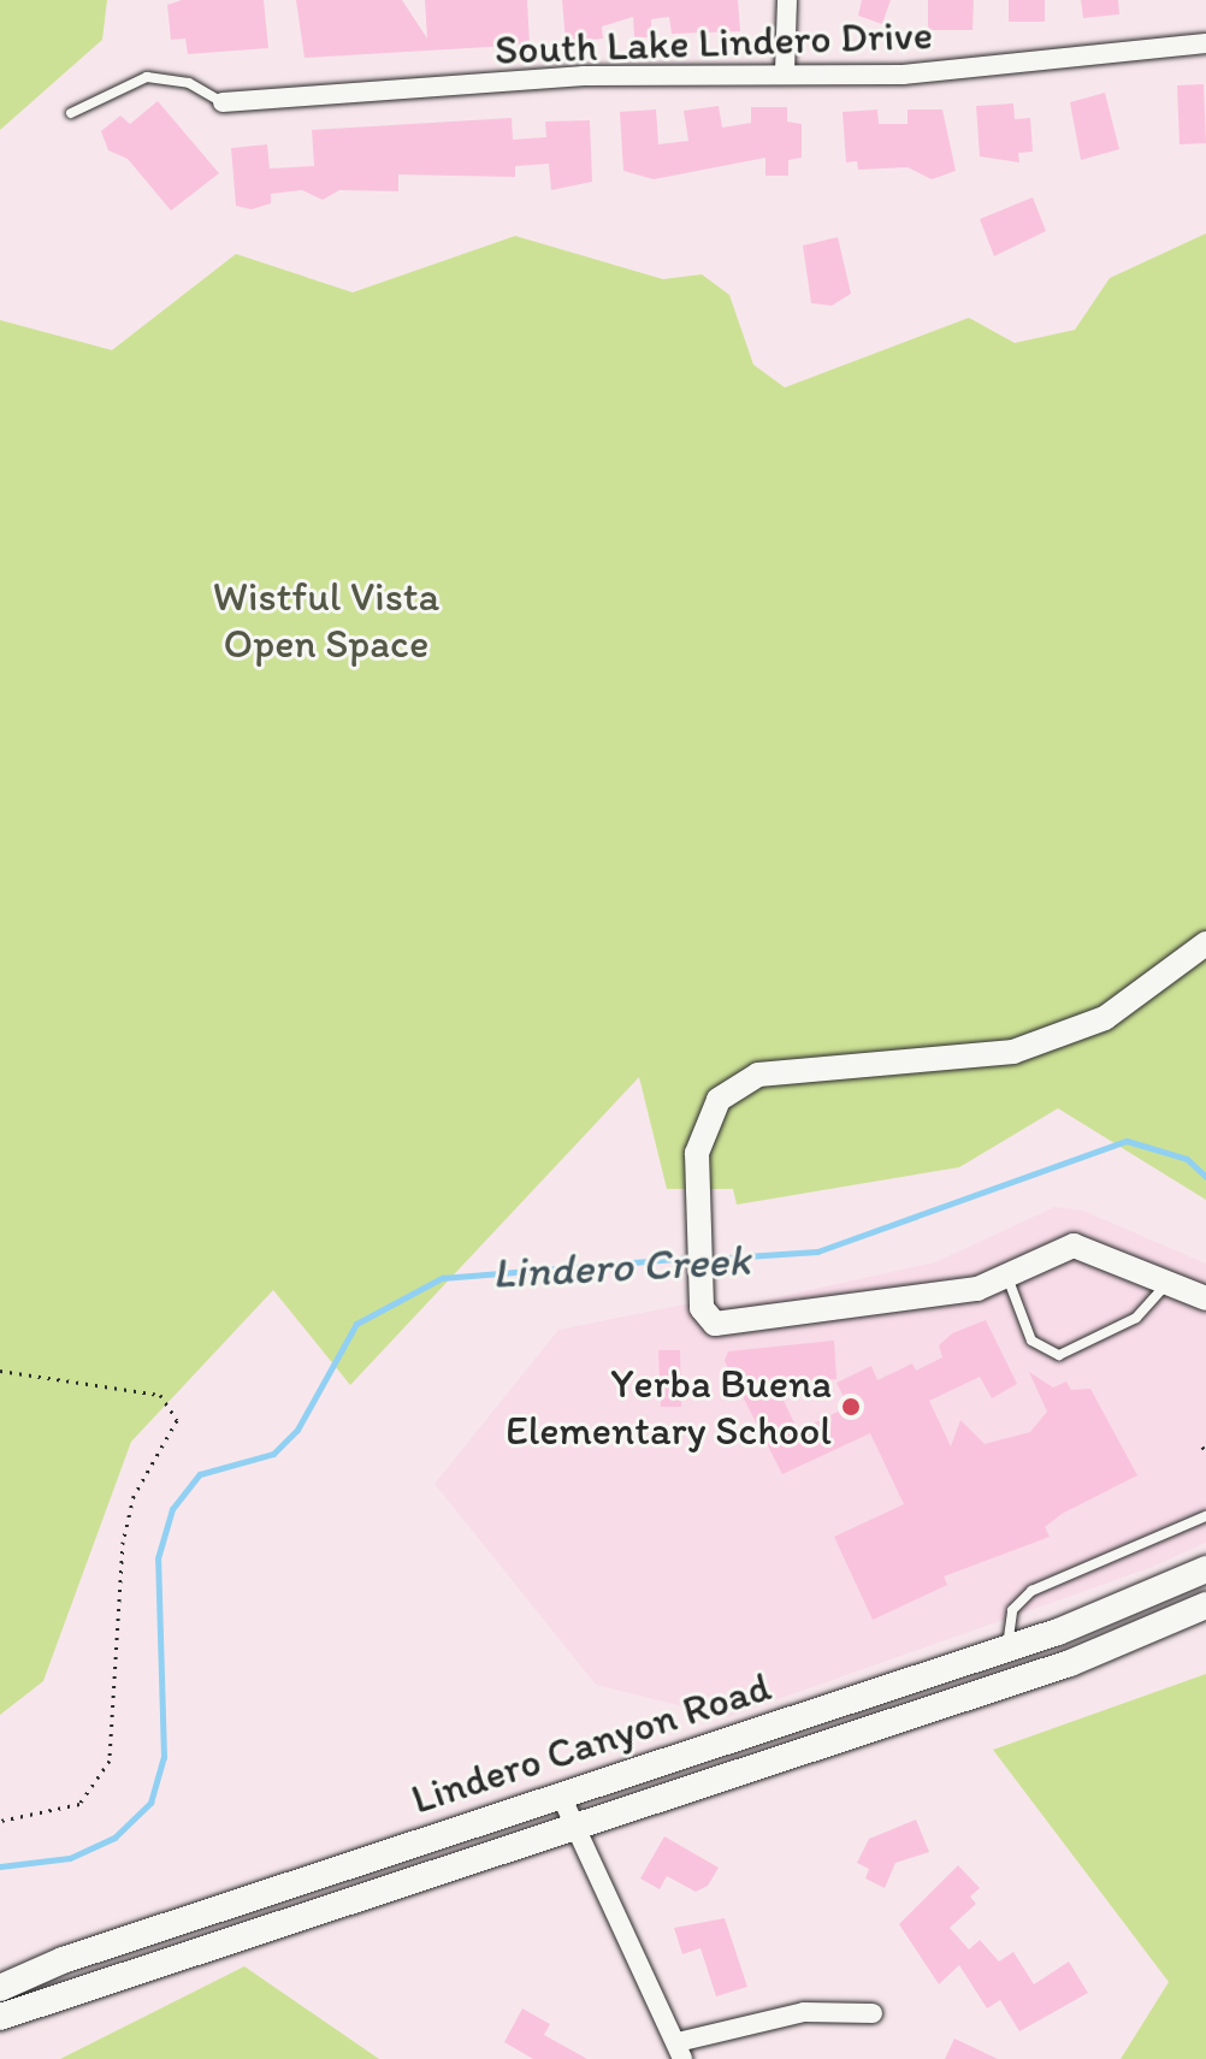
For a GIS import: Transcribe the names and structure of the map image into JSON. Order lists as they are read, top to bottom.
{
  "streets": {
    "main road": ["Lindero Canyon Road"],
    "street": ["South Lake Lindero Drive"]
  },
  "water": ["Lindero Creek"],
  "parks": ["Wistful Vista Open Space"],
  "places": ["Yerba Buena Elementary School"]
}
